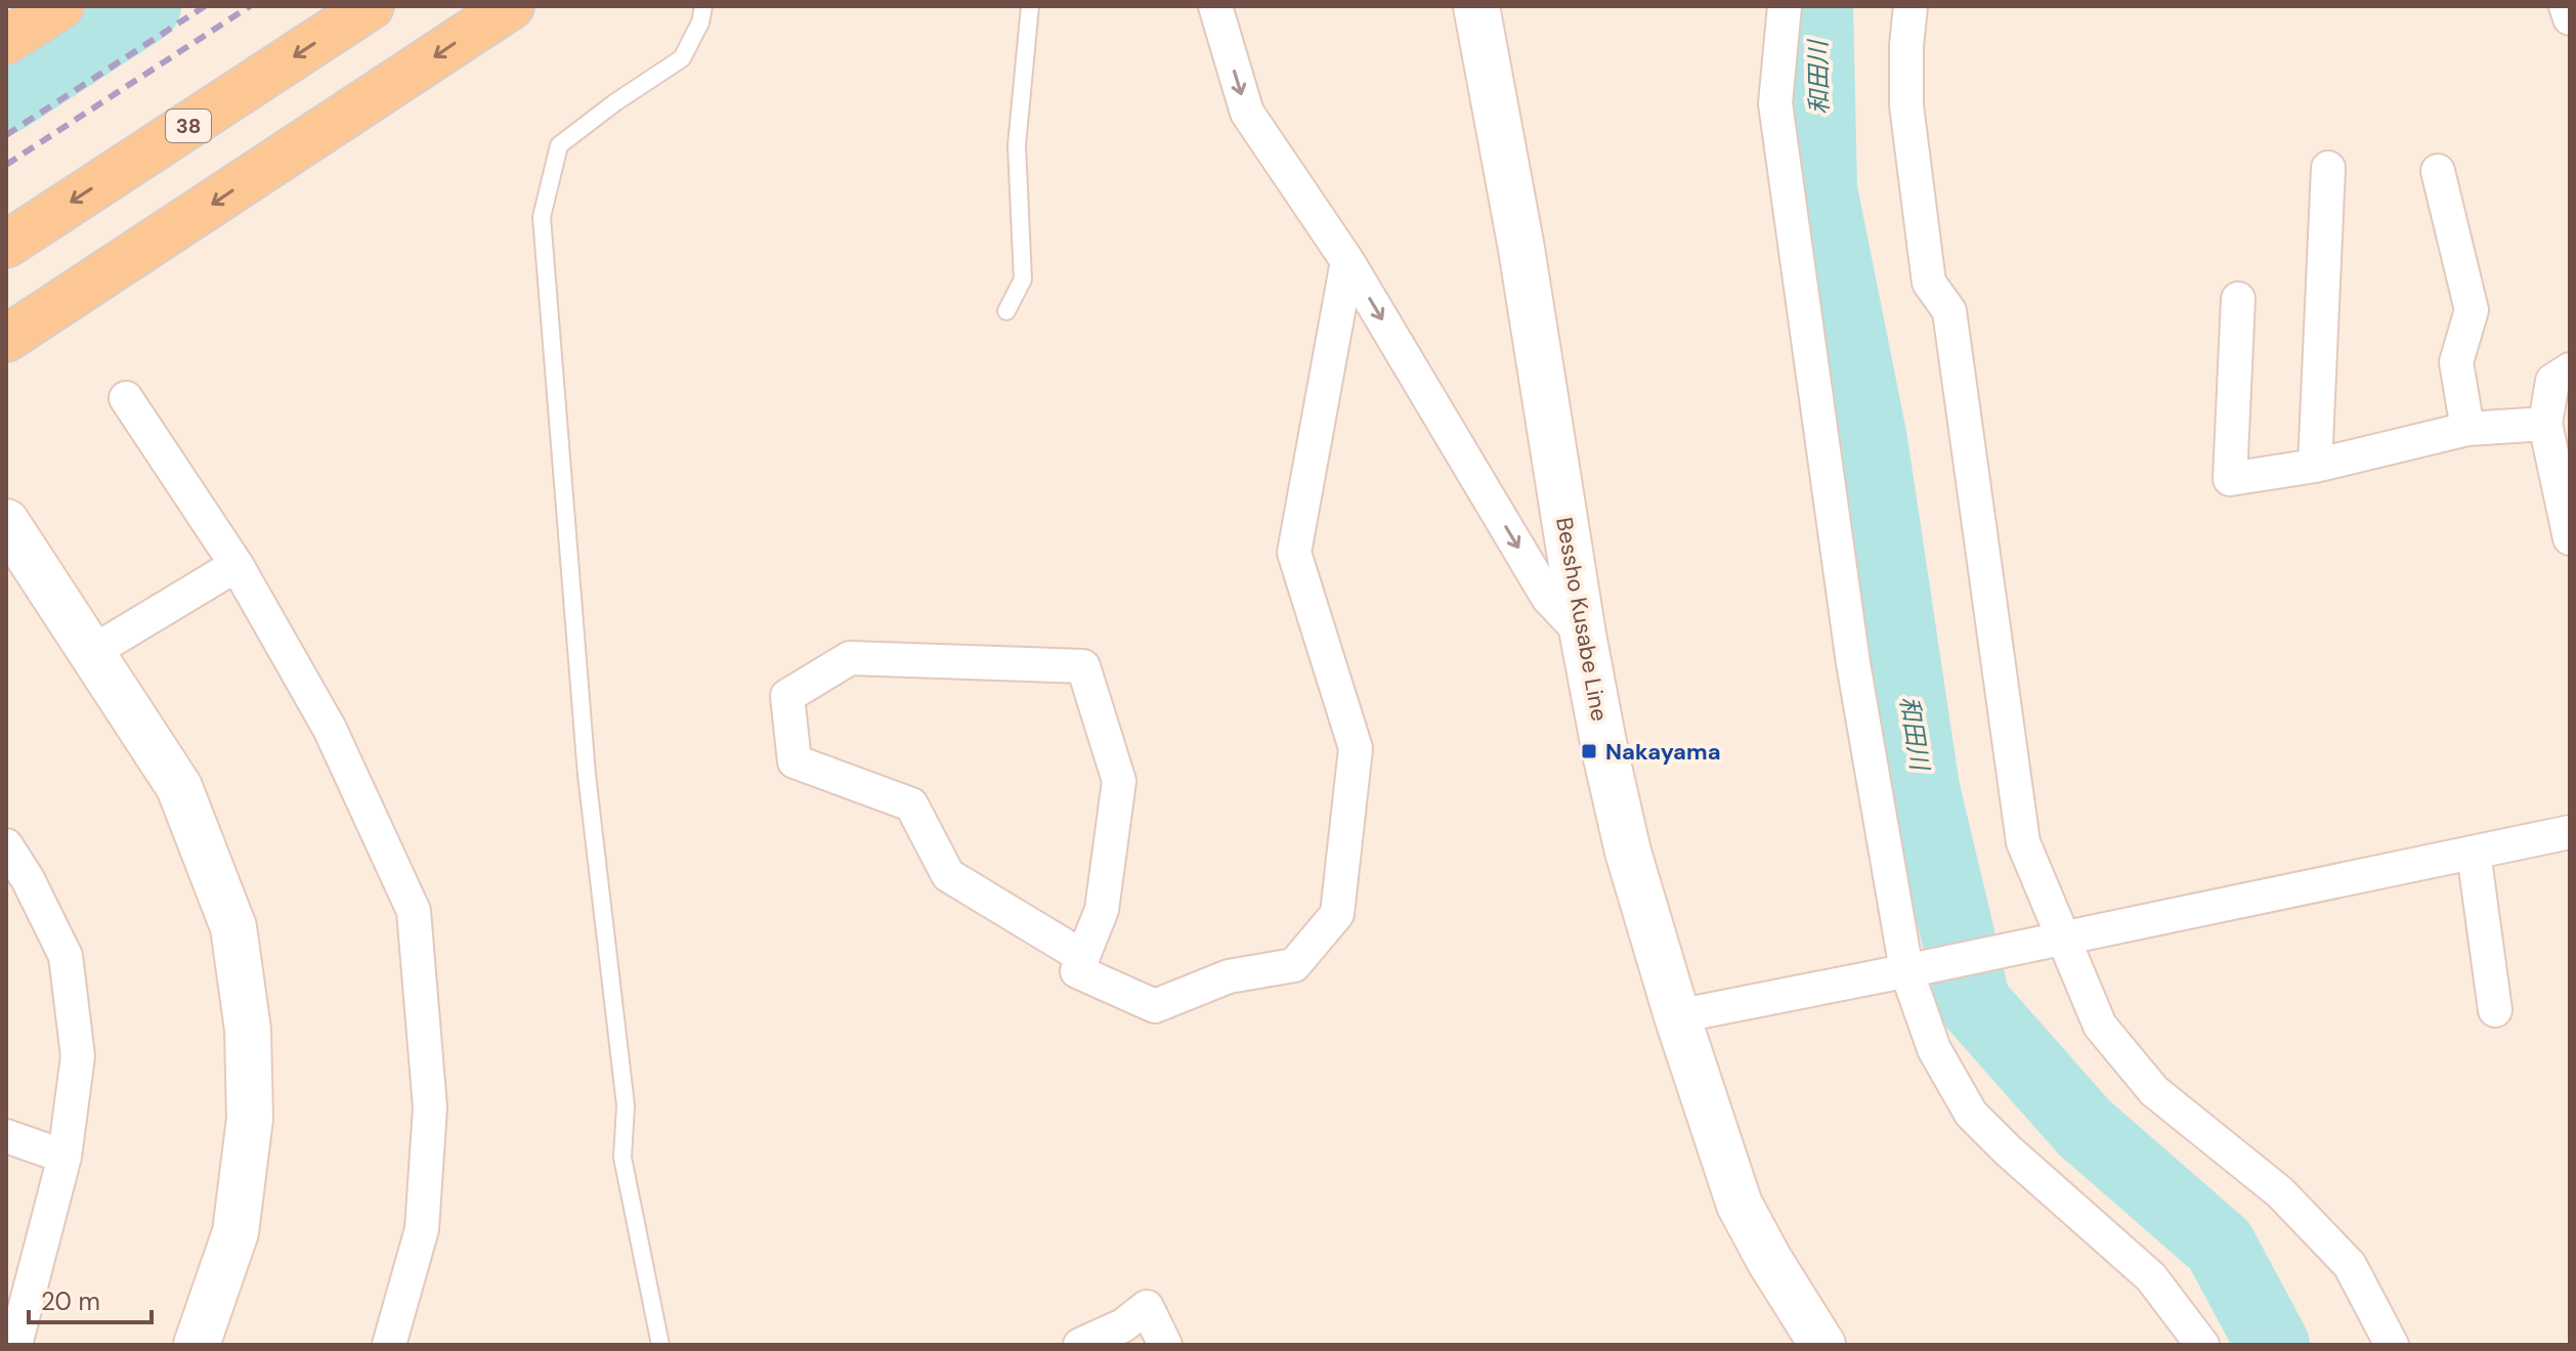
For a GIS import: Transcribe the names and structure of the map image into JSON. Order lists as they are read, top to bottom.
{
  "streets": {
    "main road": ["38", "Bessho Kusabe Line"]
  },
  "water": ["和田川"],
  "places": {
    "transit": ["Nakayama"]
  },
  "scale_bar": "20 m"
}
